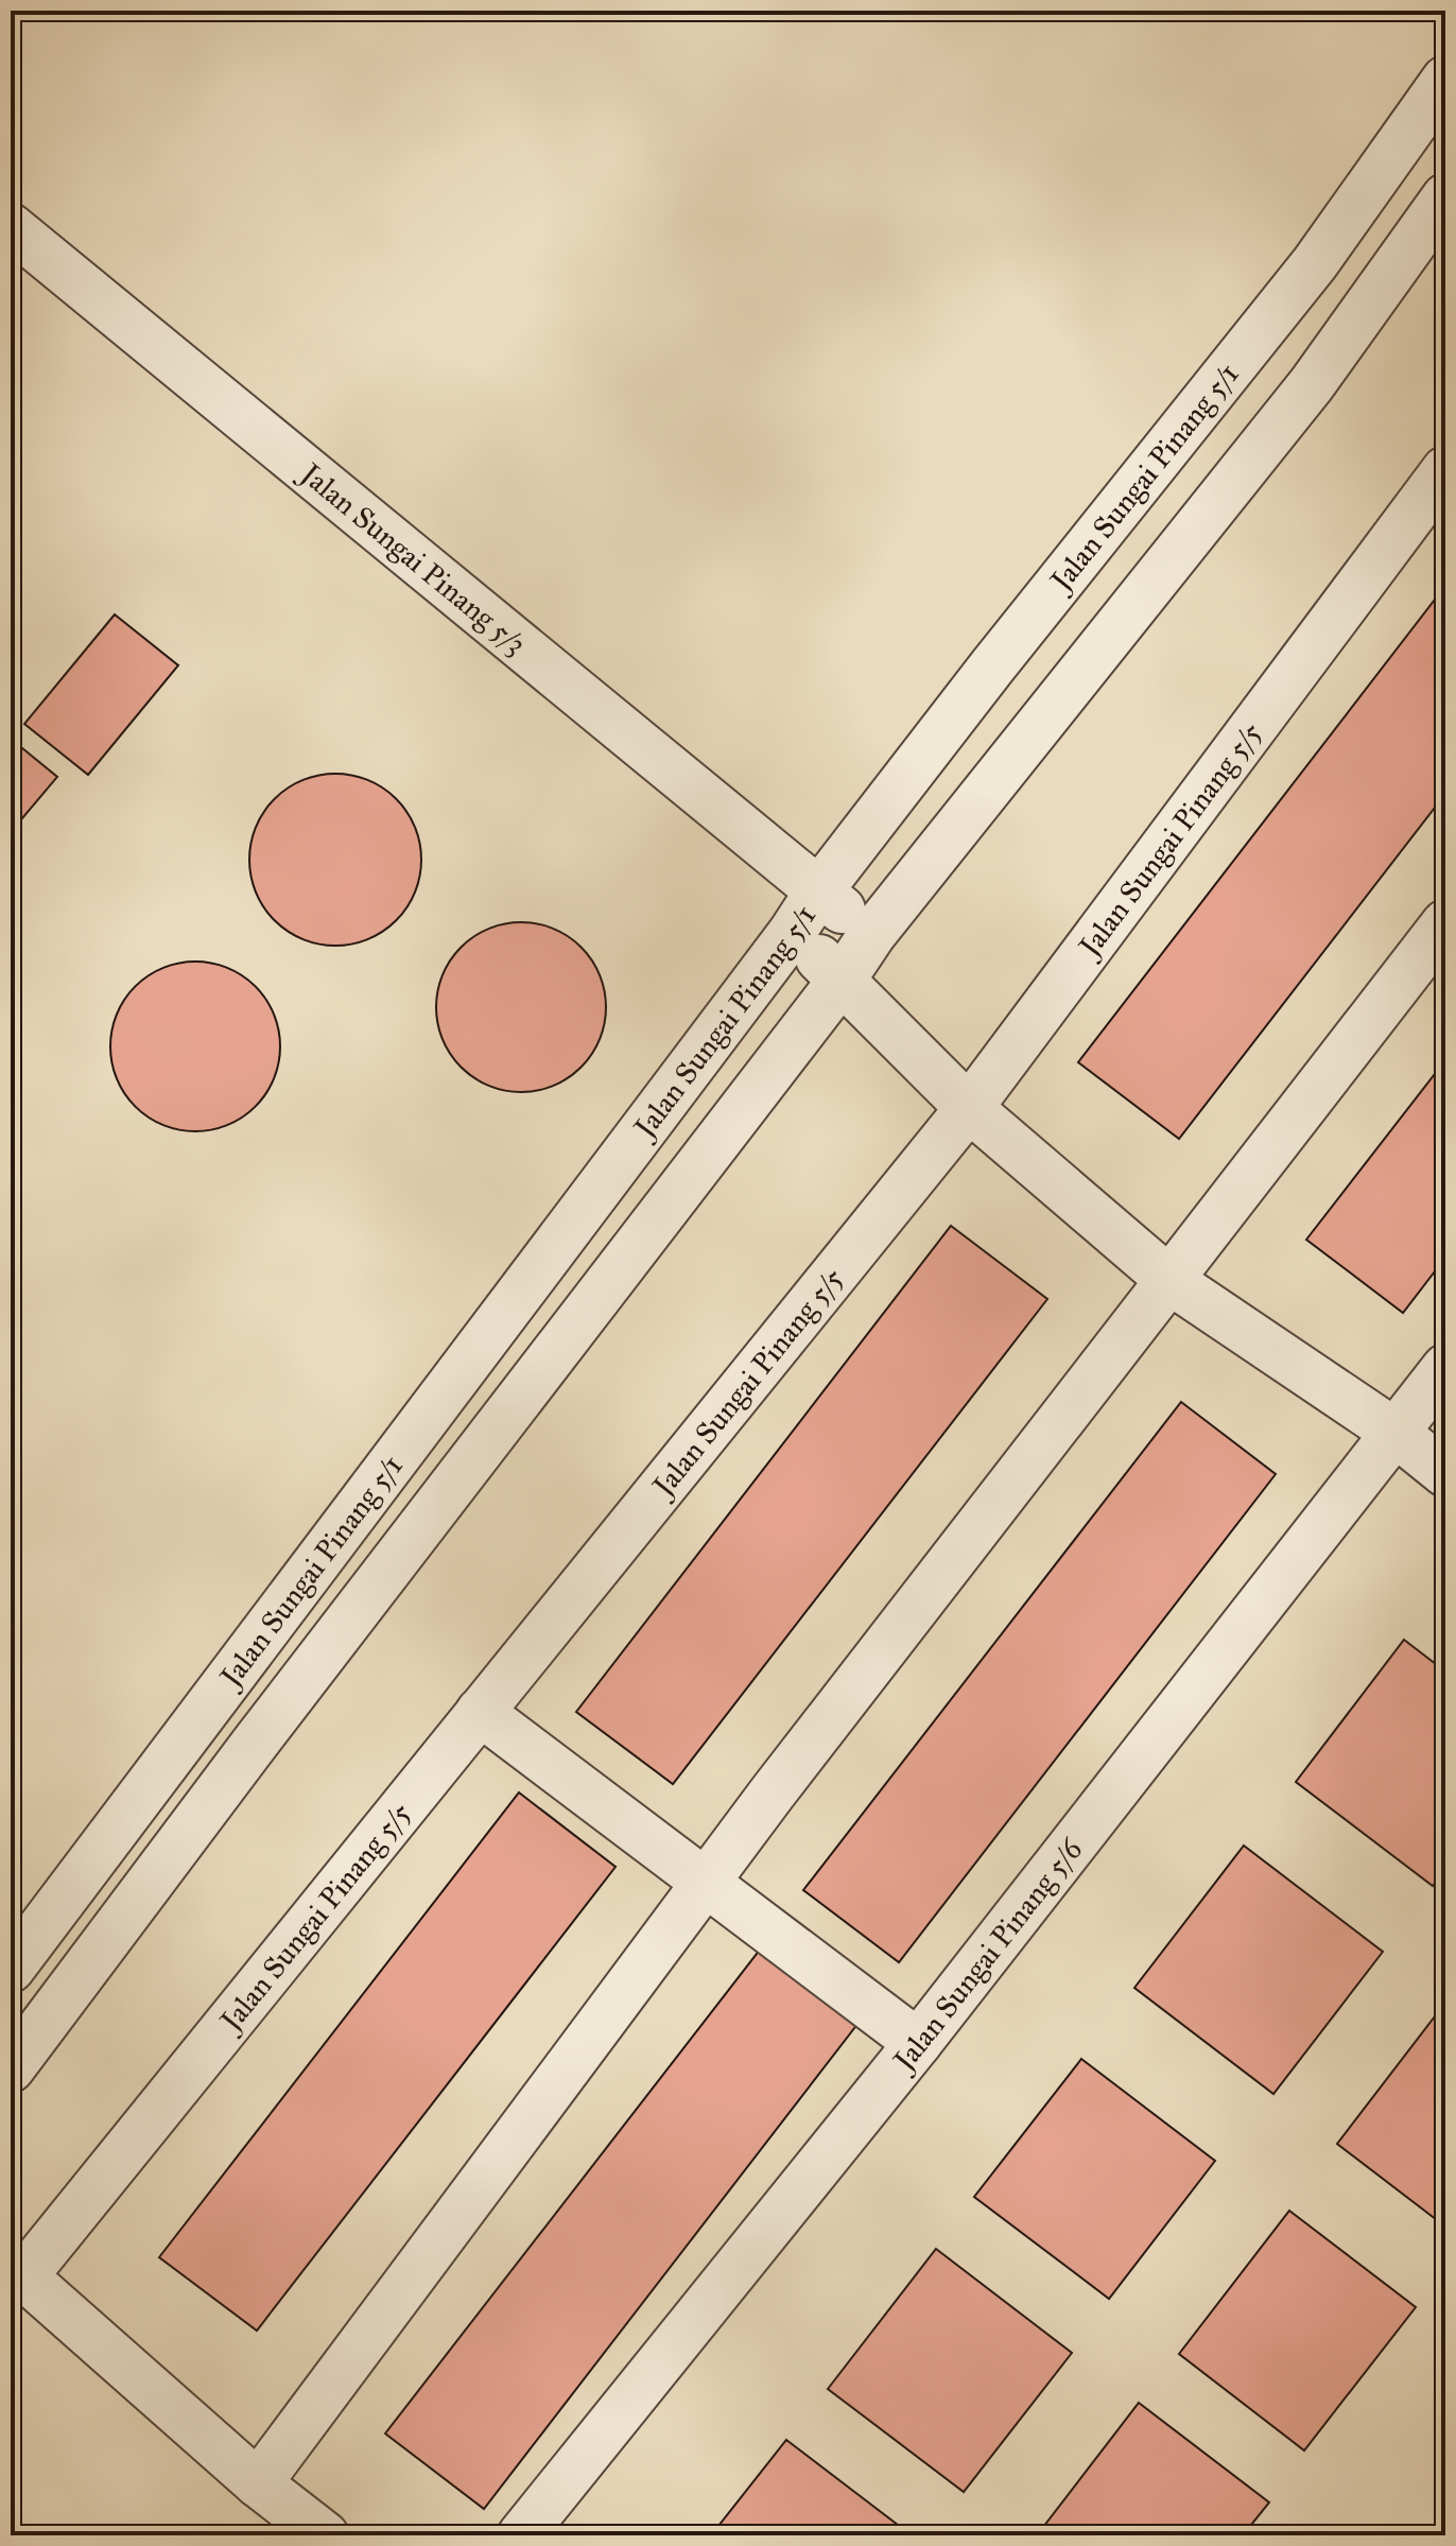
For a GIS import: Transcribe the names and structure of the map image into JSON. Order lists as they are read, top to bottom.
{
  "streets": {
    "street": [
      "Jalan Sungai Pinang 5/1",
      "Jalan Sungai Pinang 5/3",
      "Jalan Sungai Pinang 5/5",
      "Jalan Sungai Pinang 5/6"
    ]
  },
  "crossings": [
    ["Jalan Sungai Pinang 5/1", "Jalan Sungai Pinang 5/3"]
  ]
}
